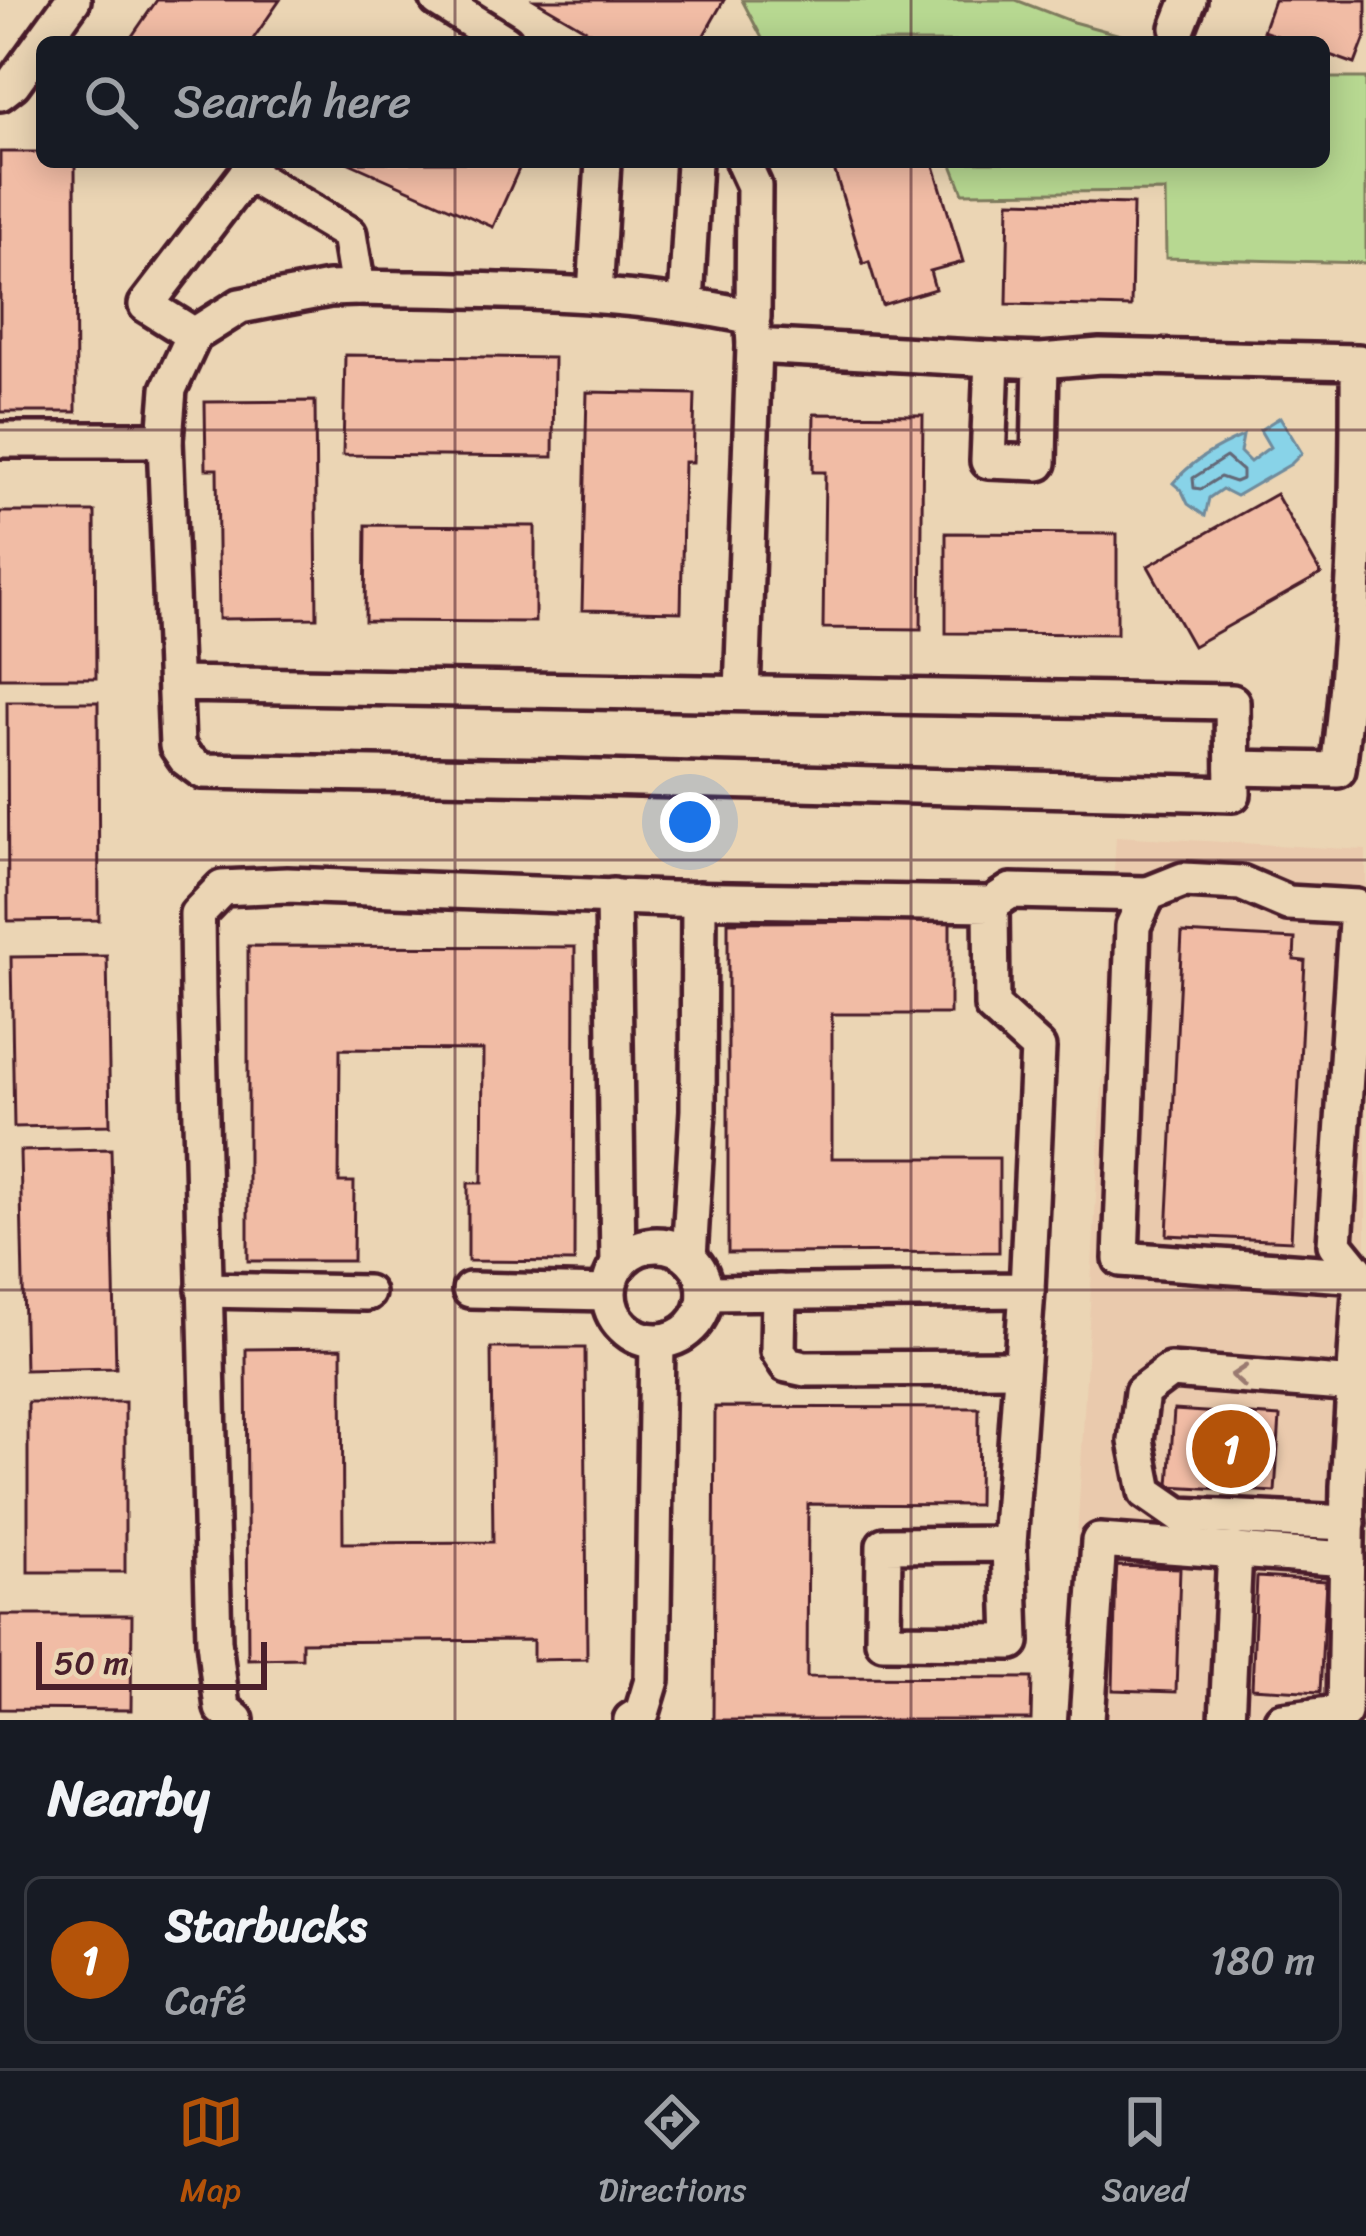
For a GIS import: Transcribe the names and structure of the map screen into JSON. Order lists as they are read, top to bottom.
{
  "scale_bar": "50 m",
  "page": {
    "search": "Search here",
    "pins": "1",
    "scale": "50 m",
    "heading": "Nearby",
    "list": [
      {
        "mark": "1",
        "name": "Starbucks",
        "note": "Café",
        "value": "180 m"
      }
    ],
    "nav": ["Map", "Directions", "Saved"]
  }
}
